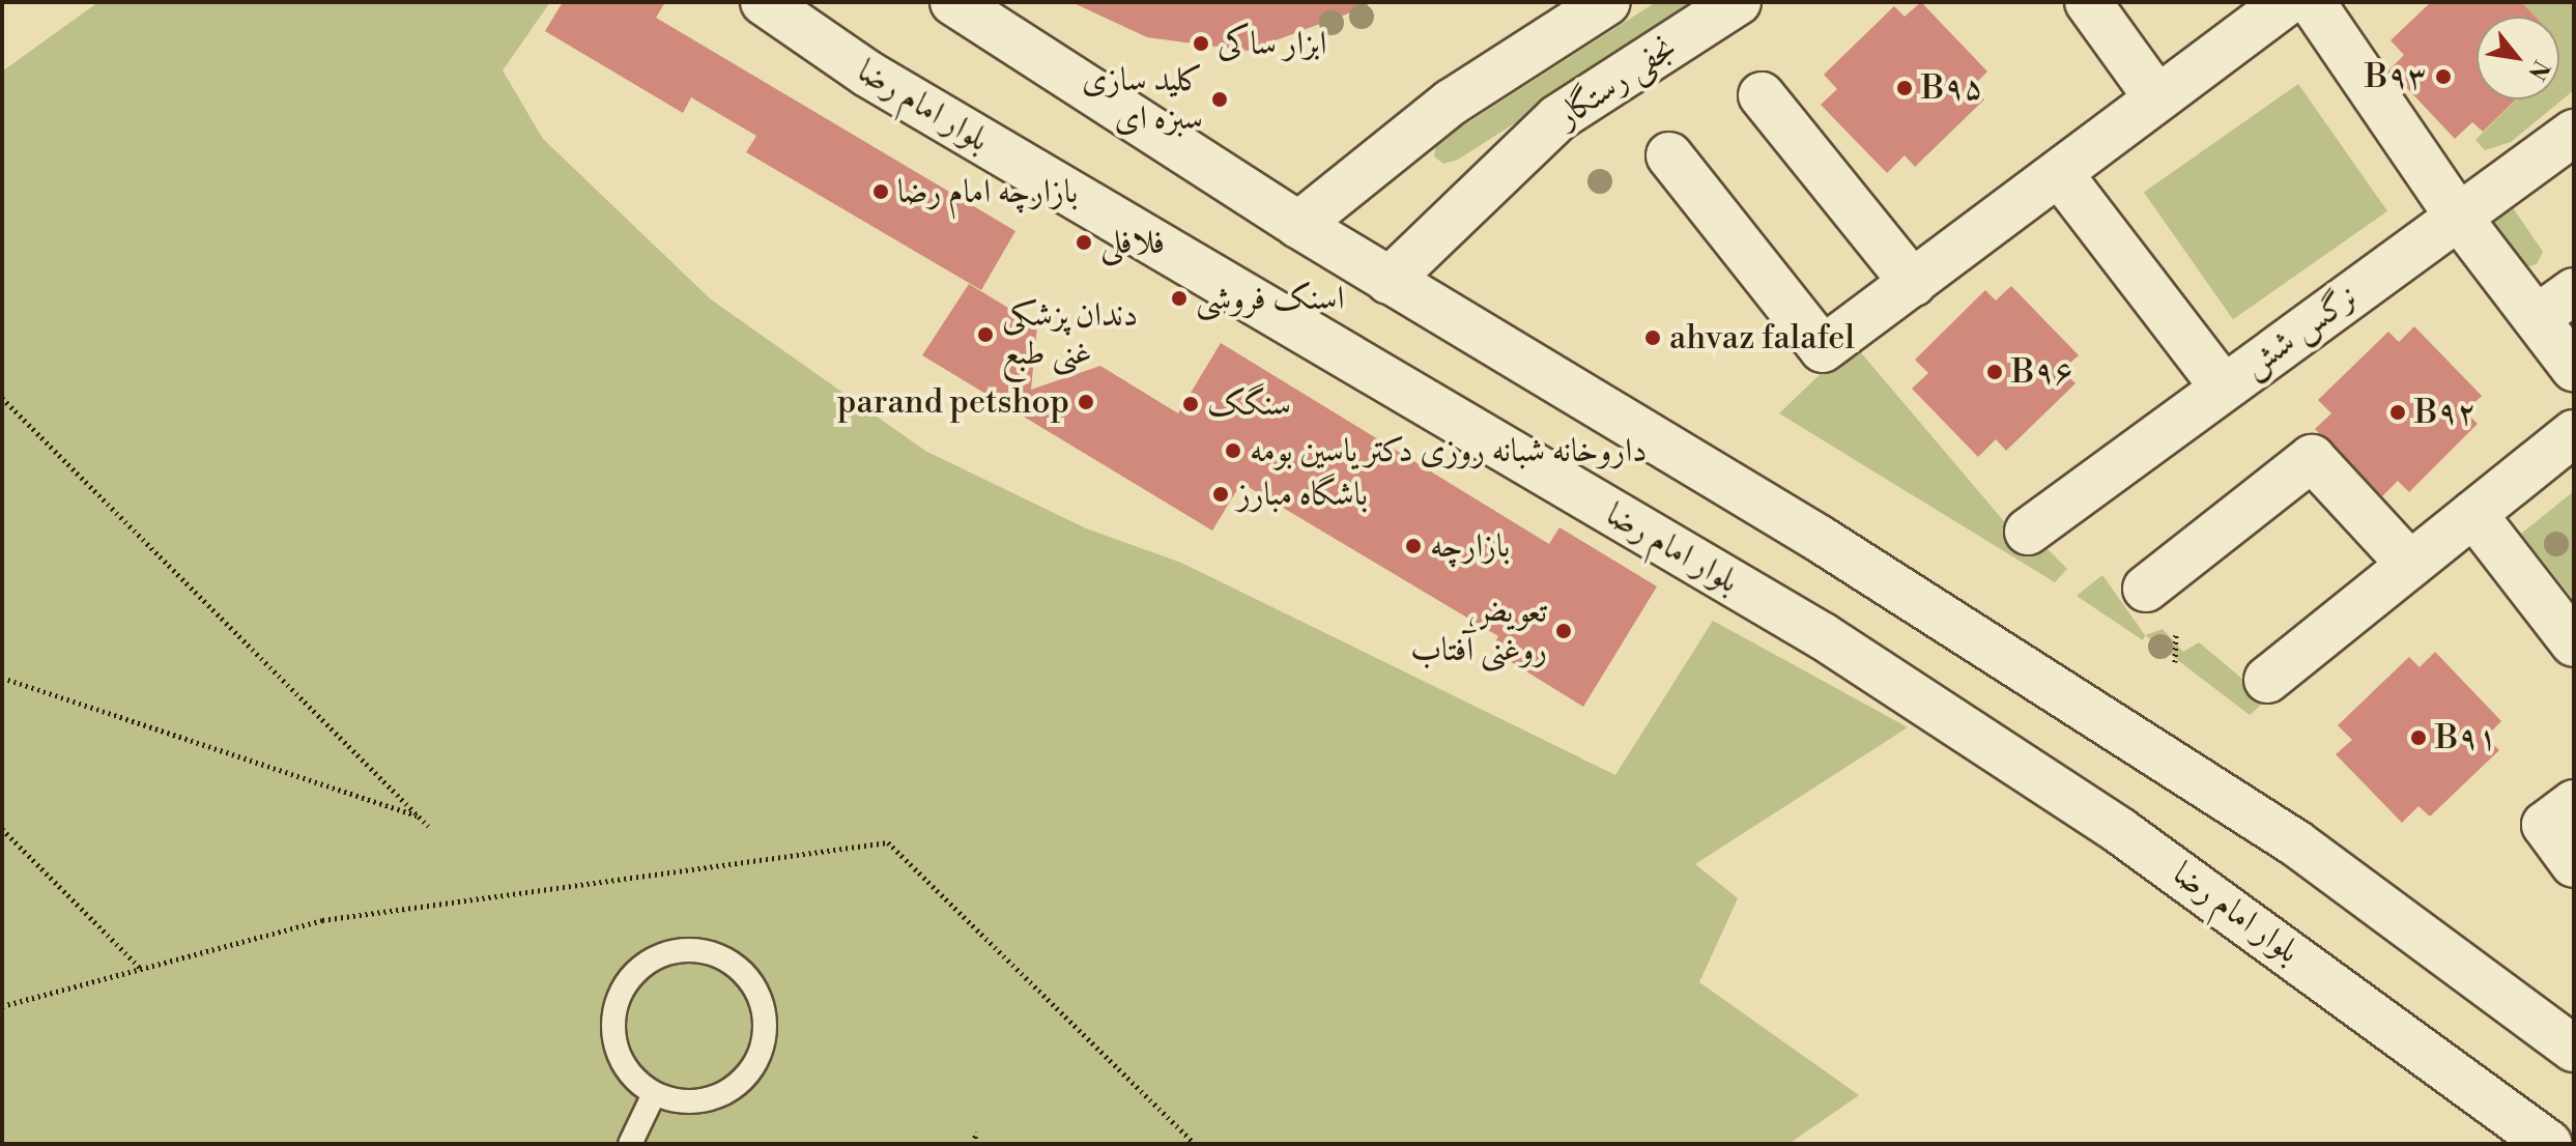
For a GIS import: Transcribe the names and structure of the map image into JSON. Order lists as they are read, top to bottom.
{
  "streets": {
    "street": ["نجفی رستگار", "بلوار امام رضا", "نرگس شش"]
  },
  "places": [
    "ابزار ساکی",
    "B۹۳",
    "B۹۵",
    "کلید سازی سبزه ای",
    "بازارچه امام رضا",
    "فلافلی",
    "اسنک فروشی",
    "دندان پزشکی غنی طبع",
    "ahvaz falafel",
    "B۹۶",
    "parand petshop",
    "سنگک",
    "B۹۲",
    "داروخانه شبانه روزی دكتر ياسين بومه",
    "باشگاه مبارز",
    "بازارچه",
    "تعویض روغنی آفتاب",
    "B۹۱"
  ],
  "north": "bottom right"
}
